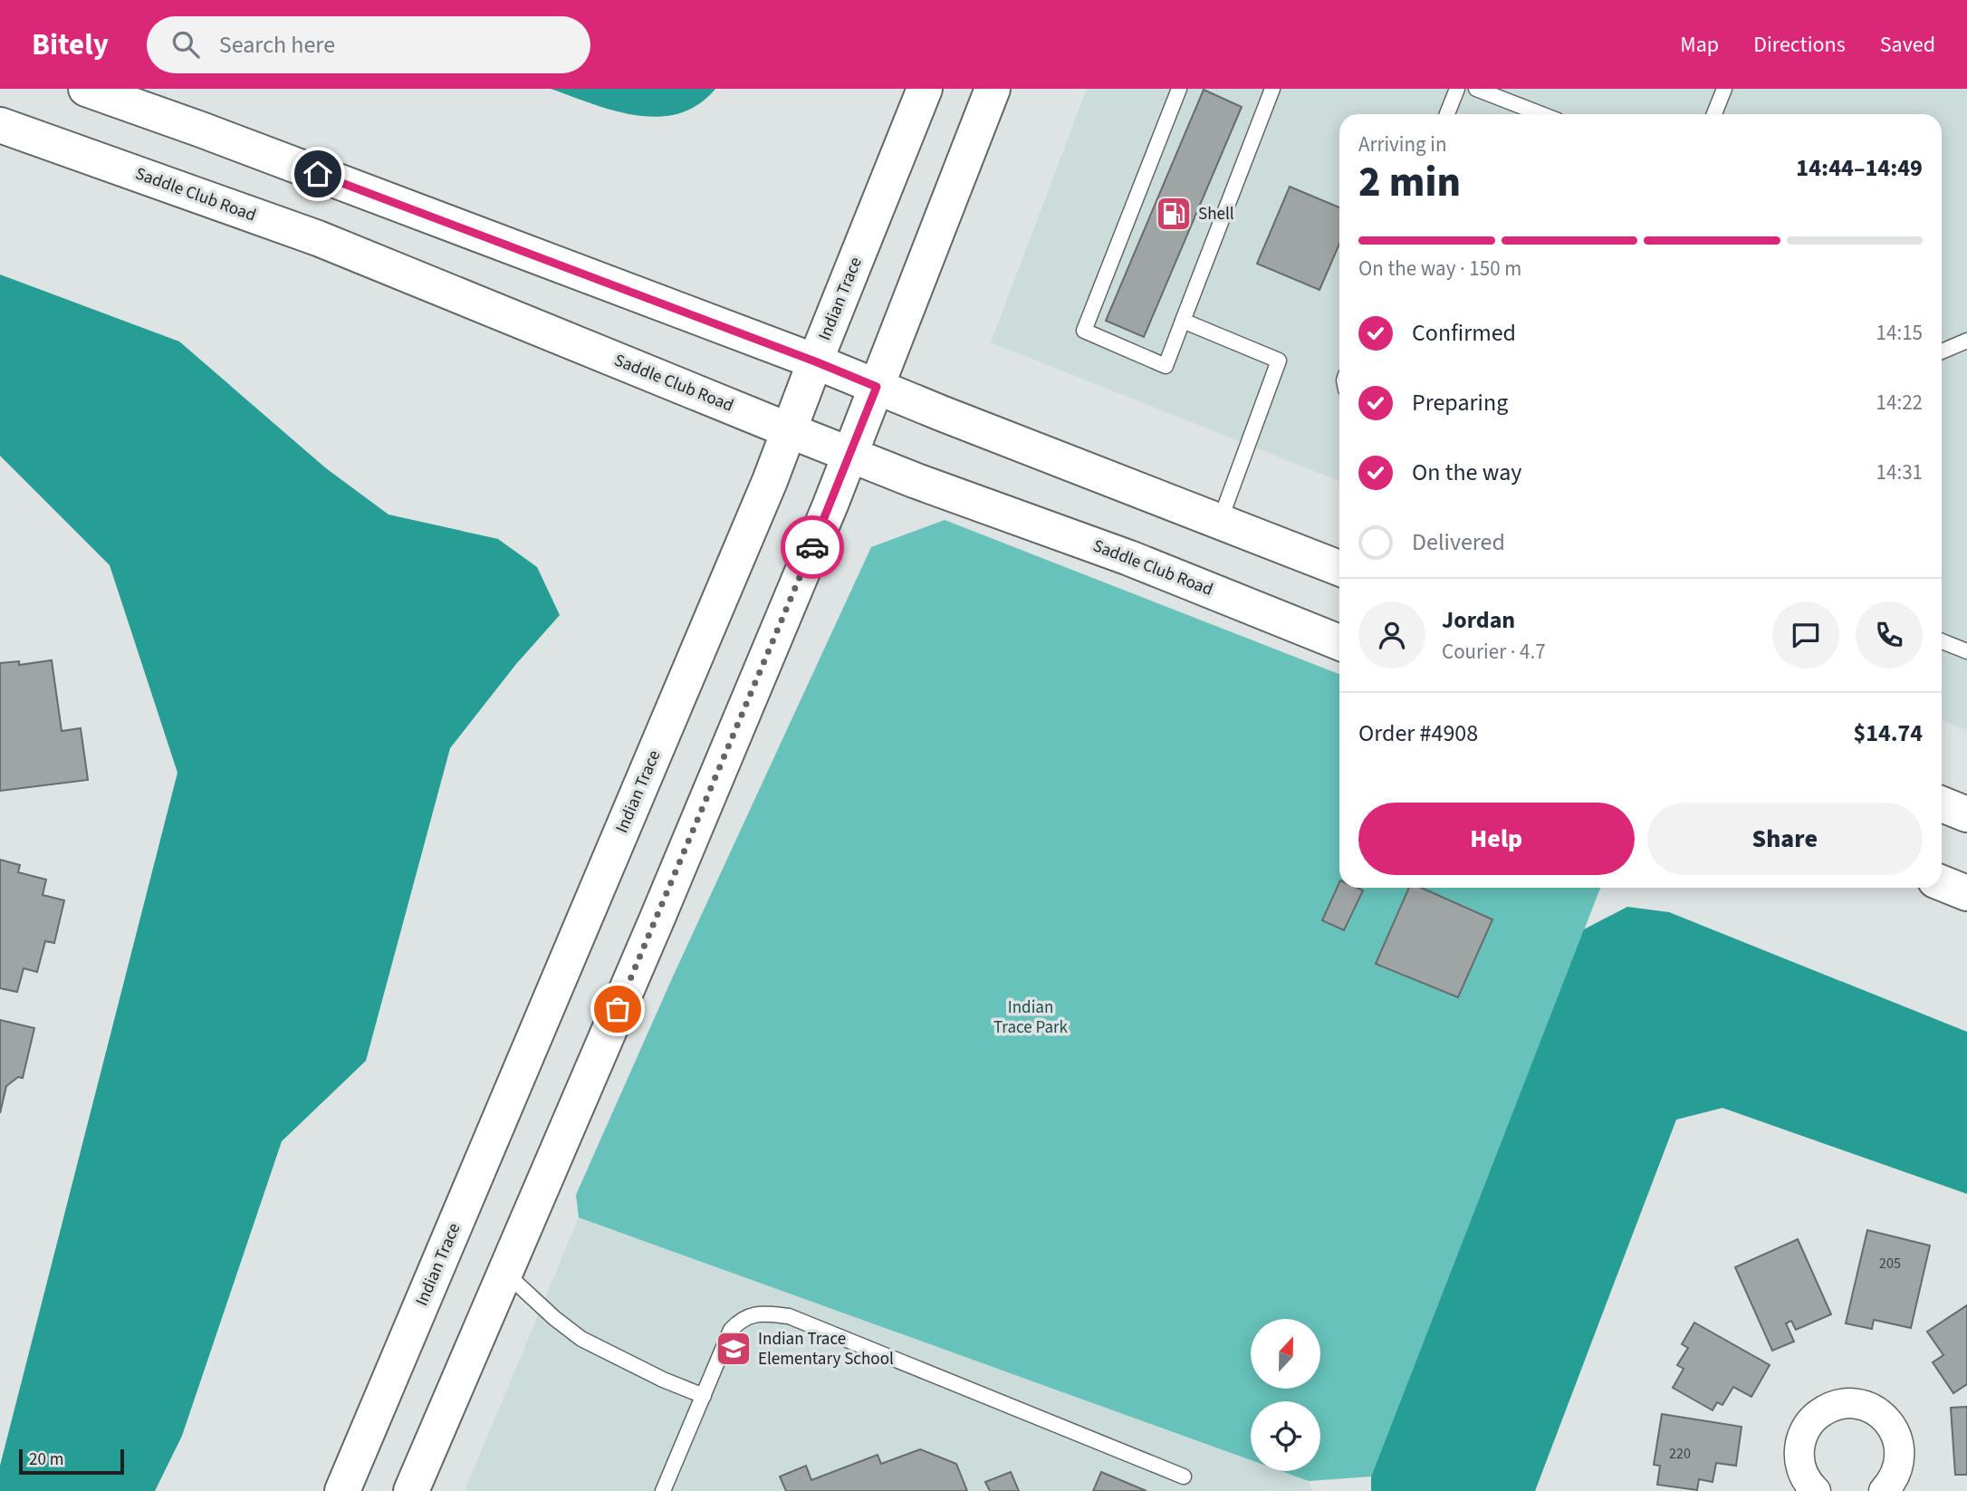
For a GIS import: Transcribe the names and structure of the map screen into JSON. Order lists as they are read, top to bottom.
{
  "streets": {
    "main road": ["Saddle Club Road", "Indian Trace"]
  },
  "crossings": [
    ["Saddle Club Road", "Indian Trace"]
  ],
  "parks": ["Indian Trace Park"],
  "places": {
    "fuel station": ["Shell"],
    "school or university": ["Indian Trace Elementary School"]
  },
  "house_numbers": ["205", "220"],
  "scale_bar": "20 m",
  "north": "top",
  "page": {
    "header": "Bitely",
    "search": "Search here",
    "nav": ["Map", "Directions", "Saved"],
    "heading": ["2 min", "Arriving in", "14:44–14:49"],
    "panel": [
      "Jordan",
      "Courier · 4.7",
      "Order #4908",
      "$14.74"
    ],
    "bar": "On the way · 150 m",
    "list": [
      ["Confirmed", "14:15"],
      ["Preparing", "14:22"],
      ["On the way", "14:31"],
      "Delivered"
    ],
    "buttons": ["Help", "Share"],
    "scale": "20 m"
  }
}
